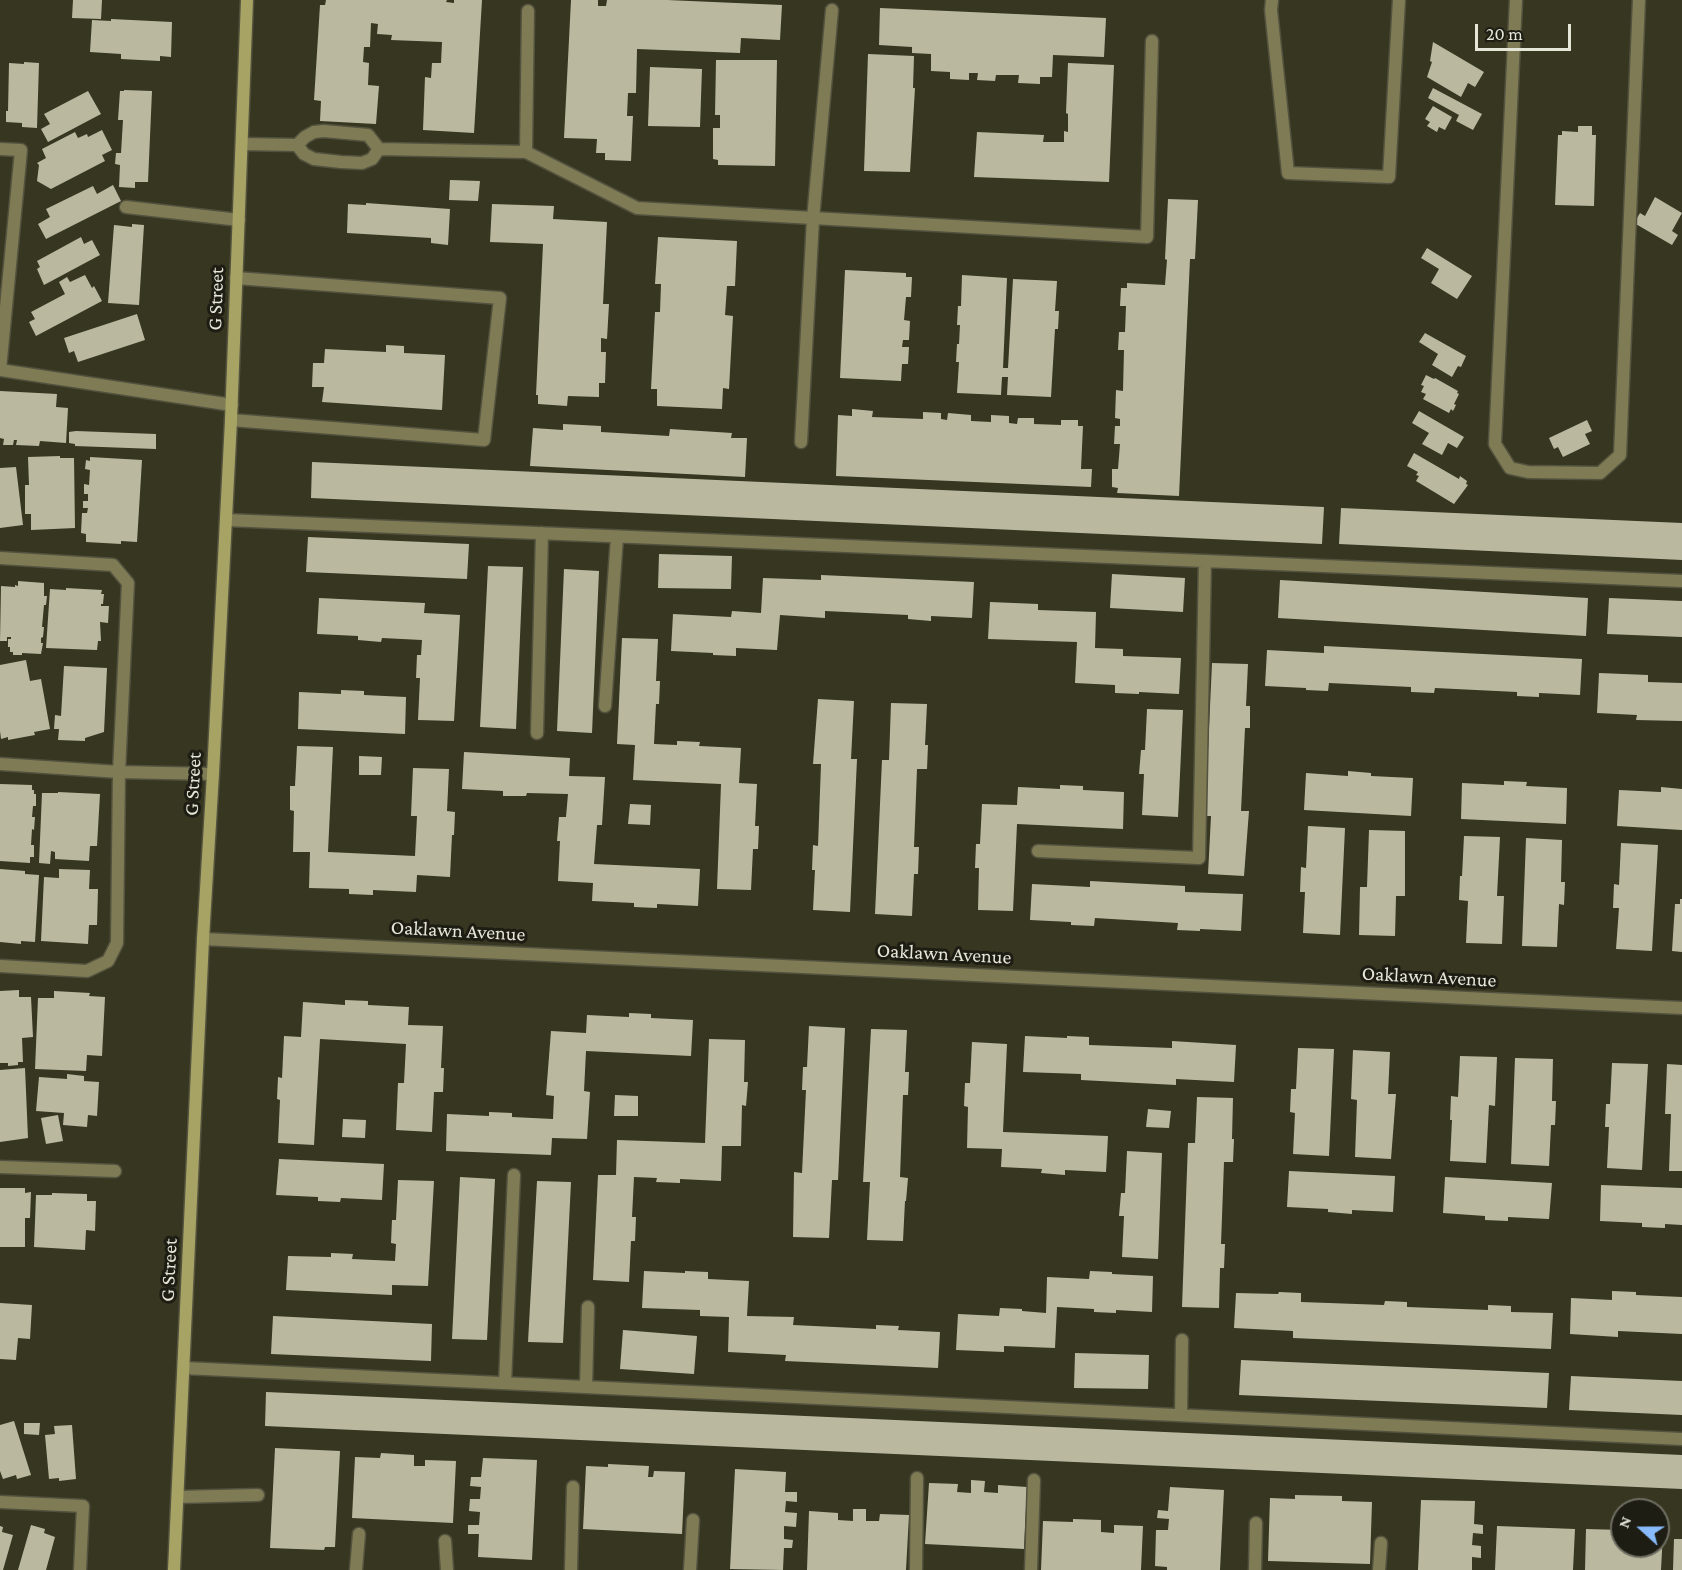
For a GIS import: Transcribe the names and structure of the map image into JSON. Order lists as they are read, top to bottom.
{
  "streets": {
    "street": ["G Street", "Oaklawn Avenue"]
  },
  "crossings": [
    ["G Street", "Oaklawn Avenue"]
  ],
  "scale_bar": "20 m",
  "north": "left"
}
